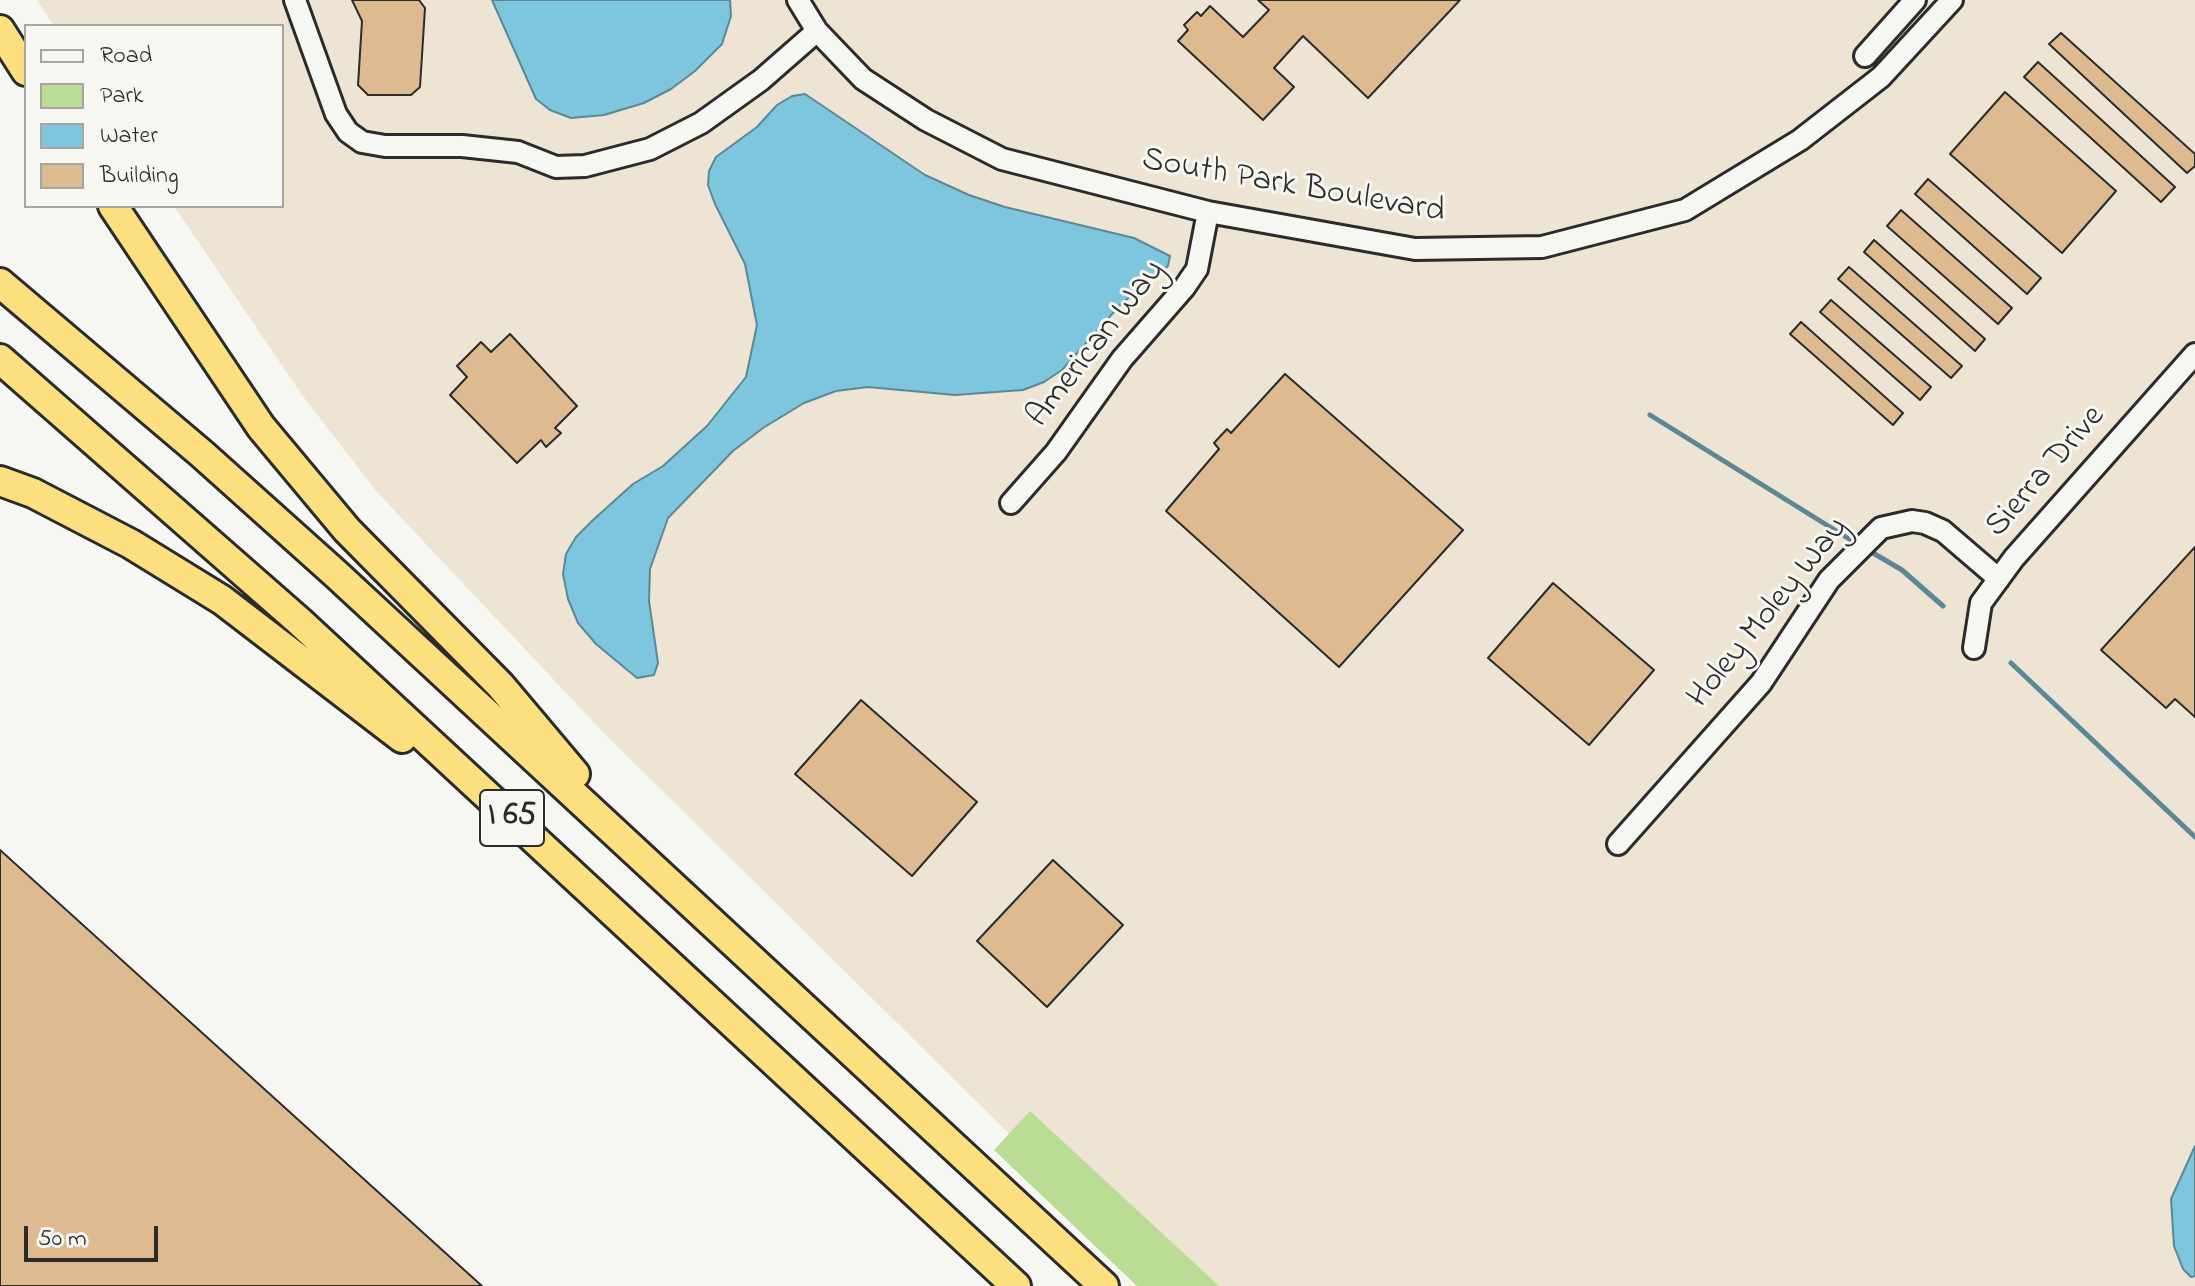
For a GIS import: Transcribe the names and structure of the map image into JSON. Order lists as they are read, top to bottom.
{
  "streets": {
    "highway": ["I 65"],
    "street": [
      "South Park Boulevard",
      "American Way",
      "Sierra Drive",
      "Holey Moley Way"
    ]
  },
  "crossings": [
    ["South Park Boulevard", "American Way"],
    ["Sierra Drive", "Holey Moley Way"]
  ],
  "legend": [
    "Road",
    "Park",
    "Water",
    "Building"
  ],
  "scale_bar": "50 m"
}
